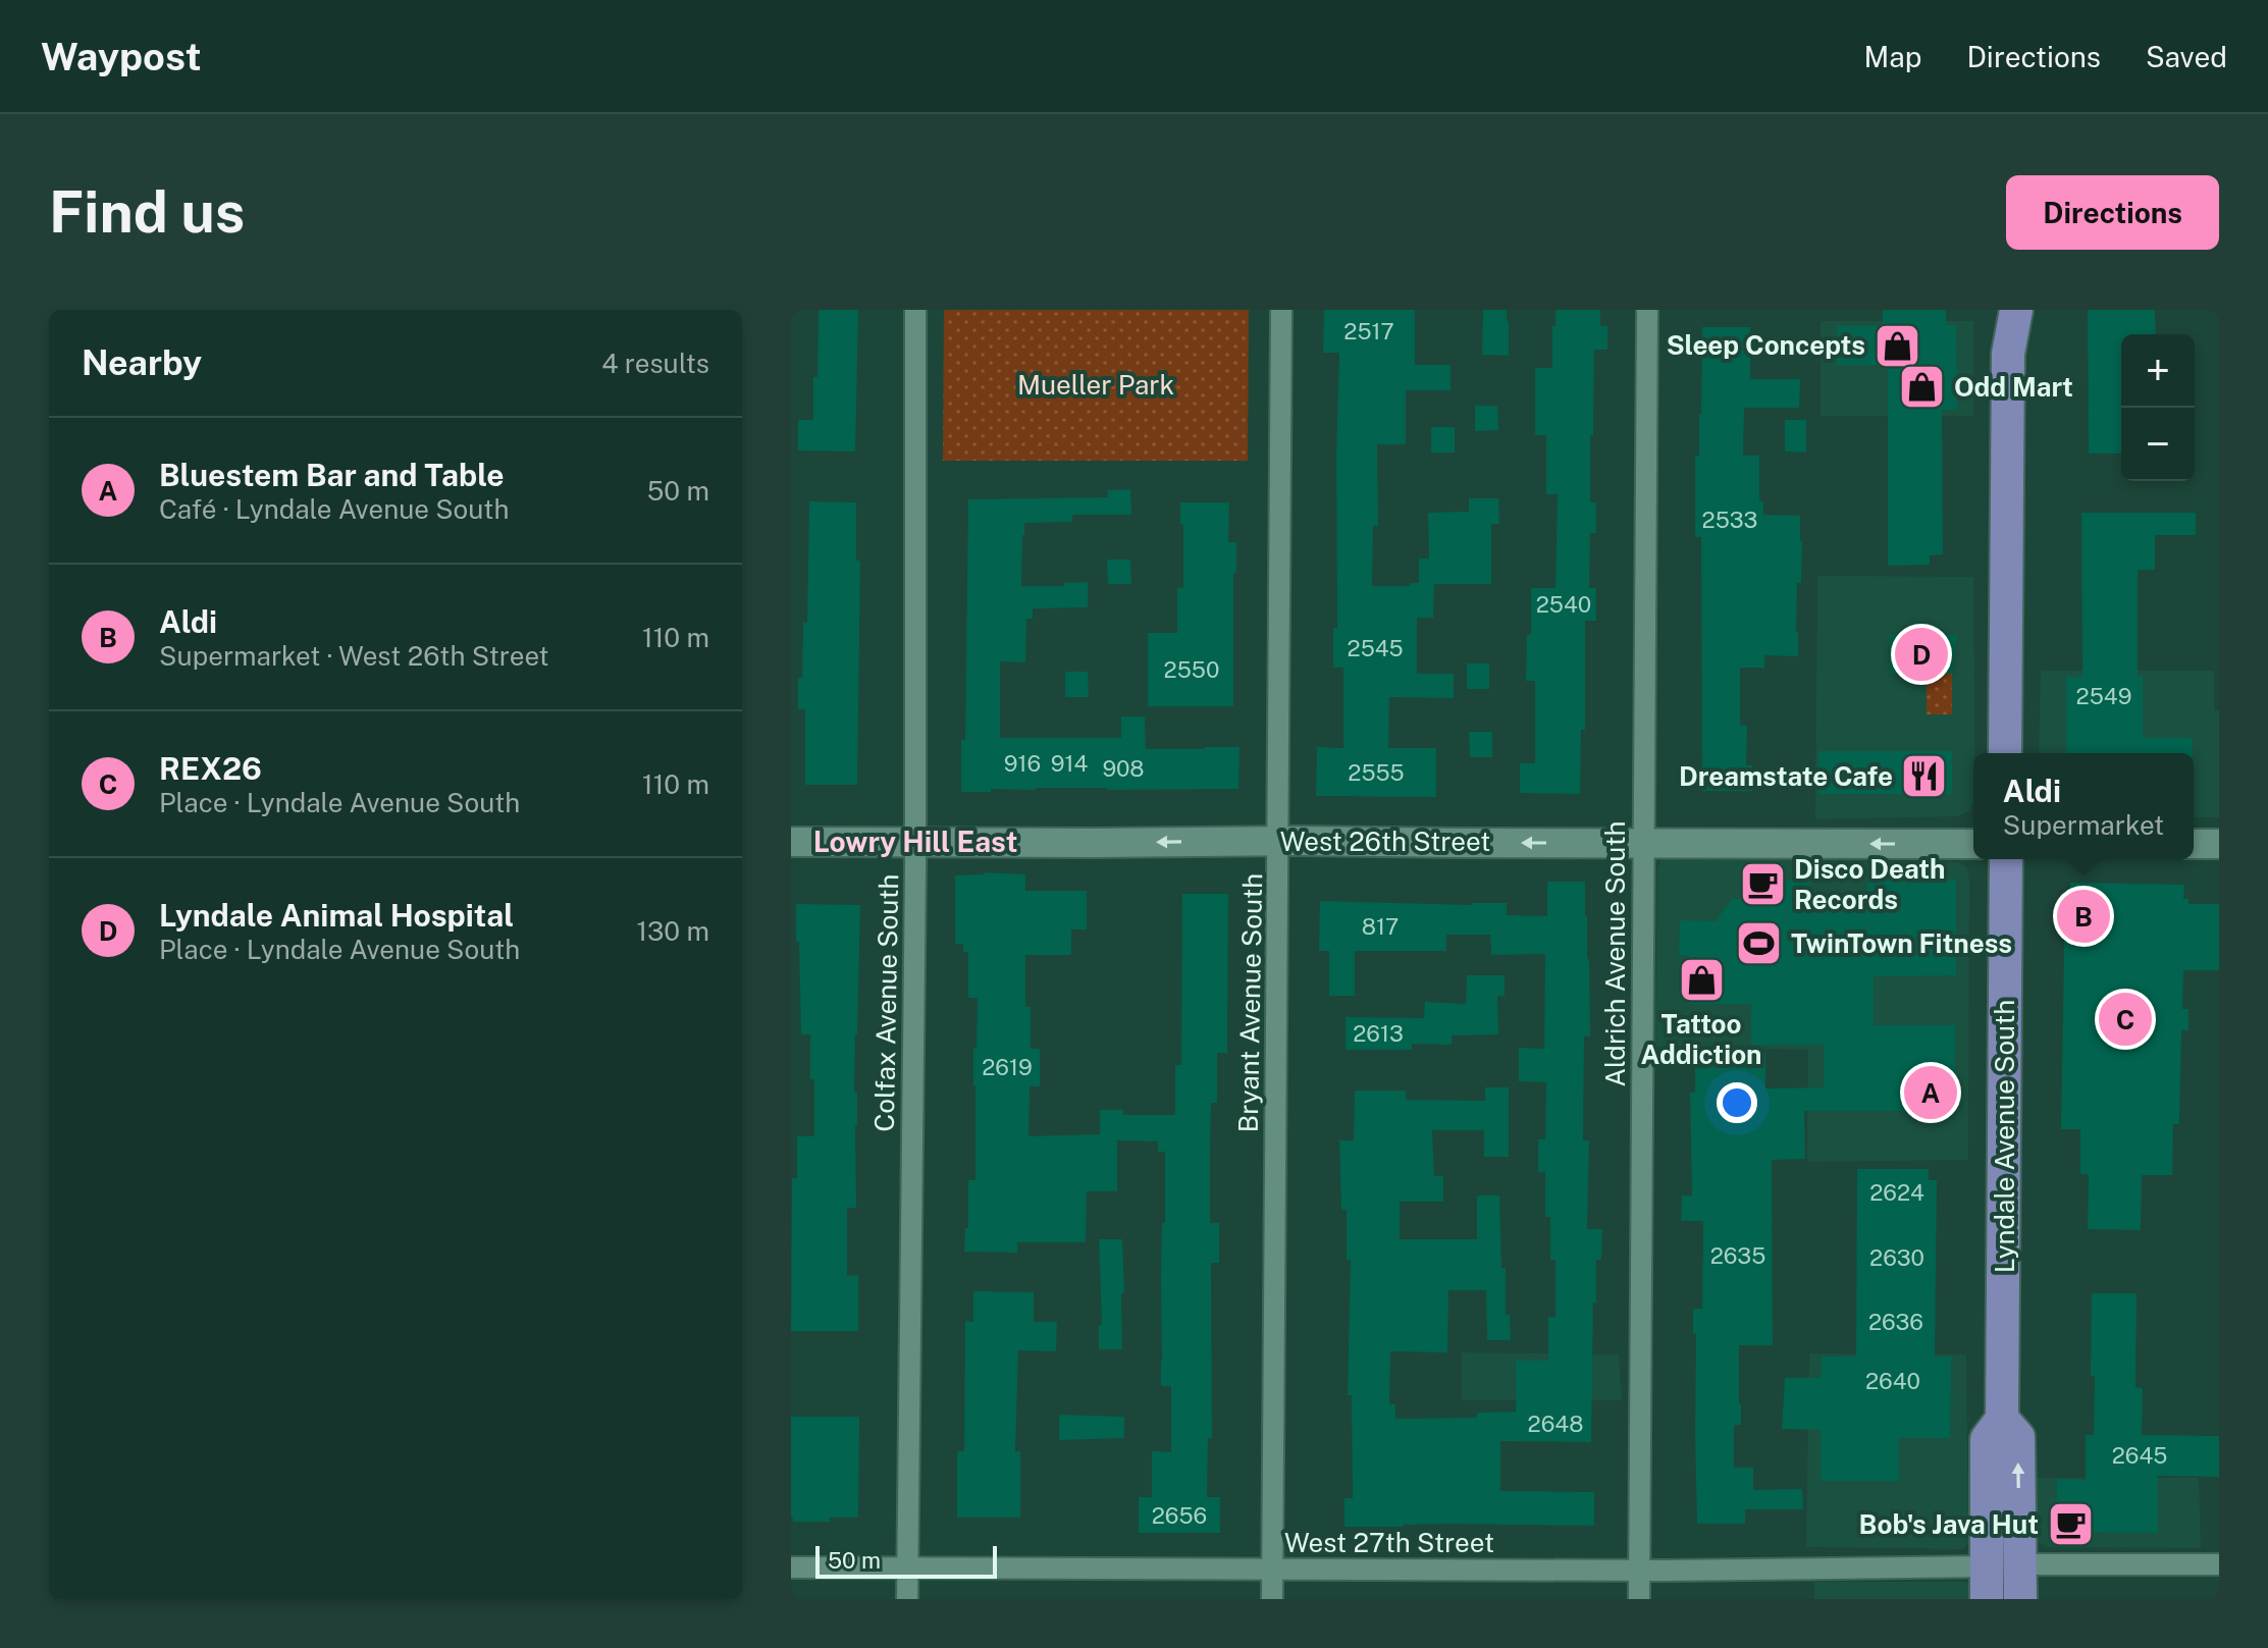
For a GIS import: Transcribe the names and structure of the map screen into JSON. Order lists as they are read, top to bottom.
{
  "streets": {
    "main road": ["Lyndale Avenue South"],
    "street": [
      "West 26th Street",
      "Aldrich Avenue South",
      "Colfax Avenue South",
      "Bryant Avenue South",
      "West 27th Street"
    ]
  },
  "crossings": [
    ["West 26th Street", "Aldrich Avenue South"],
    ["West 26th Street", "Colfax Avenue South"],
    ["West 26th Street", "Bryant Avenue South"],
    ["Aldrich Avenue South", "West 27th Street"],
    ["Colfax Avenue South", "West 27th Street"],
    ["Bryant Avenue South", "West 27th Street"],
    ["Lyndale Avenue South", "West 27th Street"]
  ],
  "one_way": ["West 26th Street"],
  "districts": ["Lowry Hill East"],
  "parks": ["Mueller Park"],
  "places": {
    "shop": ["Sleep Concepts", "Odd Mart", "Tattoo Addiction"],
    "restaurant": ["Dreamstate Cafe"],
    "cafe": ["Disco Death Records", "Bob's Java Hut"],
    "sports": ["TwinTown Fitness"]
  },
  "house_numbers": [
    "2517",
    "2533",
    "2540",
    "2545",
    "2550",
    "2549",
    "916",
    "914",
    "908",
    "2555",
    "817",
    "2613",
    "2619",
    "2624",
    "2635",
    "2630",
    "2636",
    "2640",
    "2648",
    "2645",
    "2656"
  ],
  "scale_bar": "50 m",
  "page": {
    "header": "Waypost",
    "nav": ["Map", "Directions", "Saved"],
    "buttons": "Directions",
    "title": "Find us",
    "heading": ["Nearby", "4 results"],
    "map_buttons": ["+", "−"],
    "list": [
      {
        "mark": "A",
        "name": "Bluestem Bar and Table",
        "note": "Café · Lyndale Avenue South",
        "value": "50 m"
      },
      {
        "mark": "B",
        "name": "Aldi",
        "note": "Supermarket · West 26th Street",
        "value": "110 m"
      },
      {
        "mark": "C",
        "name": "REX26",
        "note": "Place · Lyndale Avenue South",
        "value": "110 m"
      },
      {
        "mark": "D",
        "name": "Lyndale Animal Hospital",
        "note": "Place · Lyndale Avenue South",
        "value": "130 m"
      }
    ],
    "pins": [
      "D",
      "B",
      "C",
      "A"
    ],
    "popup": ["Aldi", "Supermarket"],
    "scale": "50 m"
  }
}
